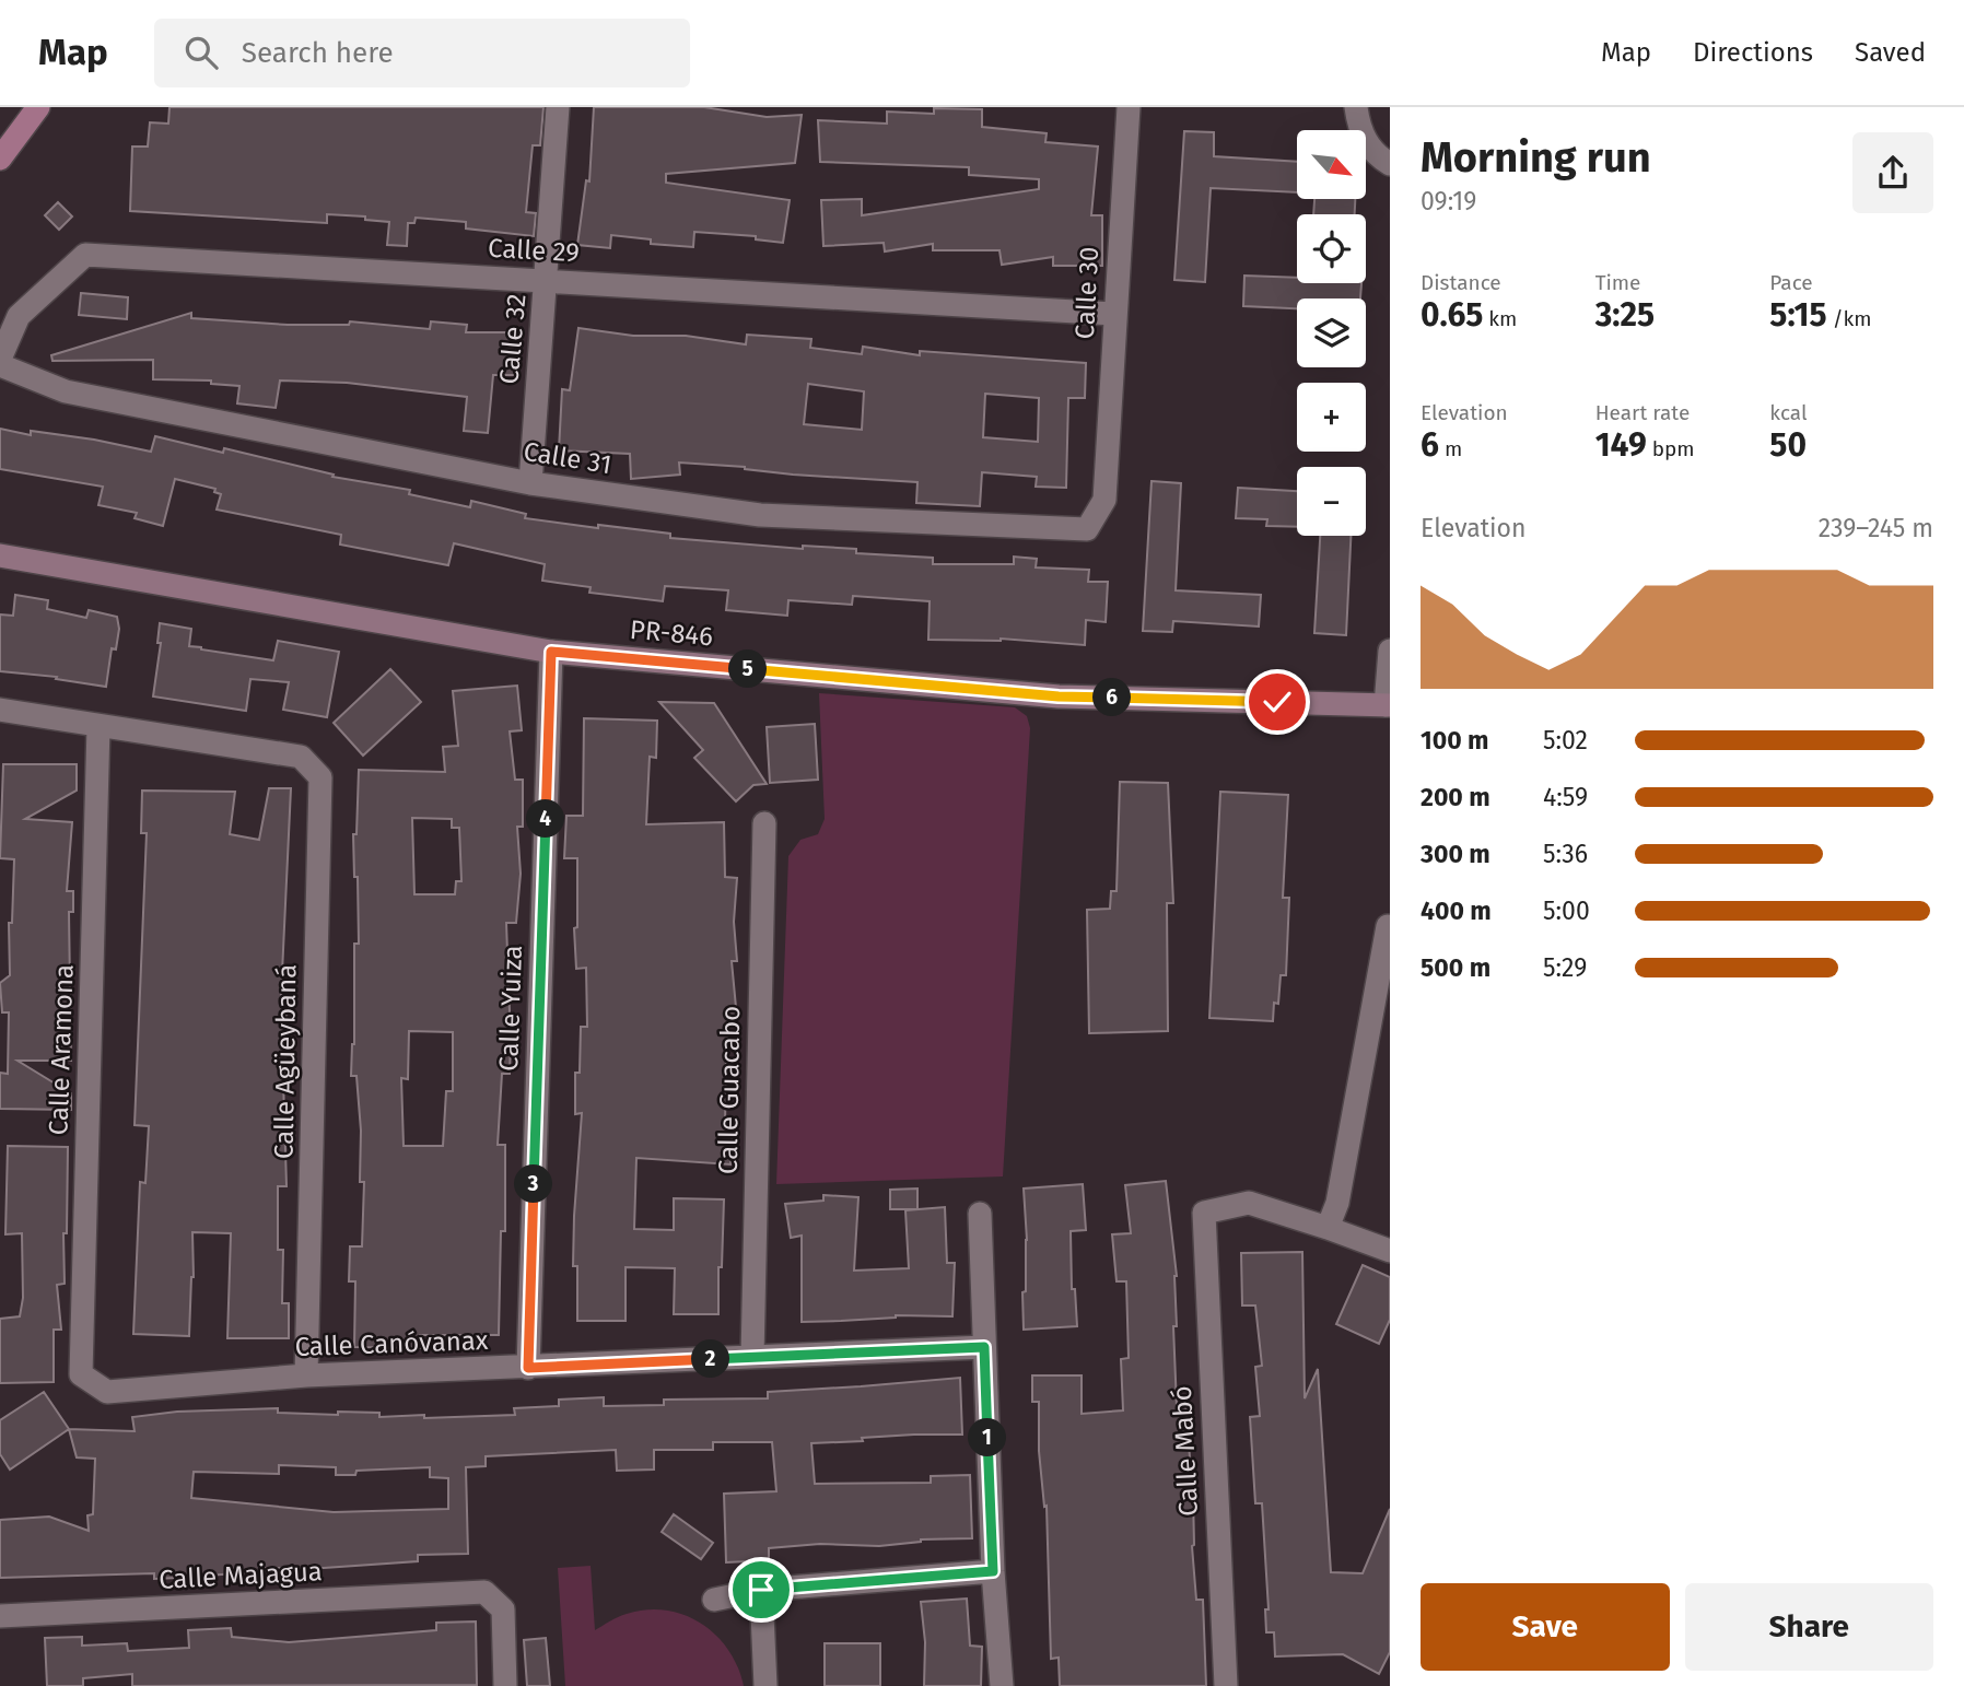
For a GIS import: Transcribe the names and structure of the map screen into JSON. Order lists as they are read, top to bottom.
{
  "streets": {
    "street": [
      "Calle 29",
      "Calle 30",
      "Calle 32",
      "Calle 31",
      "PR-846",
      "Calle Yuiza",
      "Calle Aramona",
      "Calle Agüeybaná",
      "Calle Guacabo",
      "Calle Canóvanax",
      "Calle Mabó",
      "Calle Majagua"
    ]
  },
  "crossings": [
    ["Calle 29", "Calle 30"],
    ["Calle 29", "Calle 32"],
    ["Calle 30", "Calle 31"],
    ["Calle 32", "Calle 31"],
    ["PR-846", "Calle Yuiza"],
    ["Calle Yuiza", "Calle Canóvanax"],
    ["Calle Aramona", "Calle Agüeybaná"],
    ["Calle Aramona", "Calle Canóvanax"],
    ["Calle Agüeybaná", "Calle Canóvanax"],
    ["Calle Guacabo", "Calle Canóvanax"]
  ],
  "north": "bottom right",
  "page": {
    "header": "Map",
    "search": "Search here",
    "nav": ["Map", "Directions", "Saved"],
    "heading": ["Morning run", "09:19"],
    "map_buttons": ["+", "−"],
    "stats": [
      ["Distance", "0.65 km"],
      ["Time", "3:25"],
      ["Pace", "5:15 /km"],
      ["Elevation", "6 m"],
      ["Heart rate", "149 bpm"],
      ["kcal", "50"]
    ],
    "chart": ["Elevation", "239–245 m"],
    "pins": [
      "5",
      "6",
      "4",
      "3",
      "2",
      "1"
    ],
    "list": [
      {
        "name": "100 m",
        "note": "5:02"
      },
      {
        "name": "200 m",
        "note": "4:59"
      },
      {
        "name": "300 m",
        "note": "5:36"
      },
      {
        "name": "400 m",
        "note": "5:00"
      },
      {
        "name": "500 m",
        "note": "5:29"
      }
    ],
    "buttons": ["Save", "Share"]
  }
}
